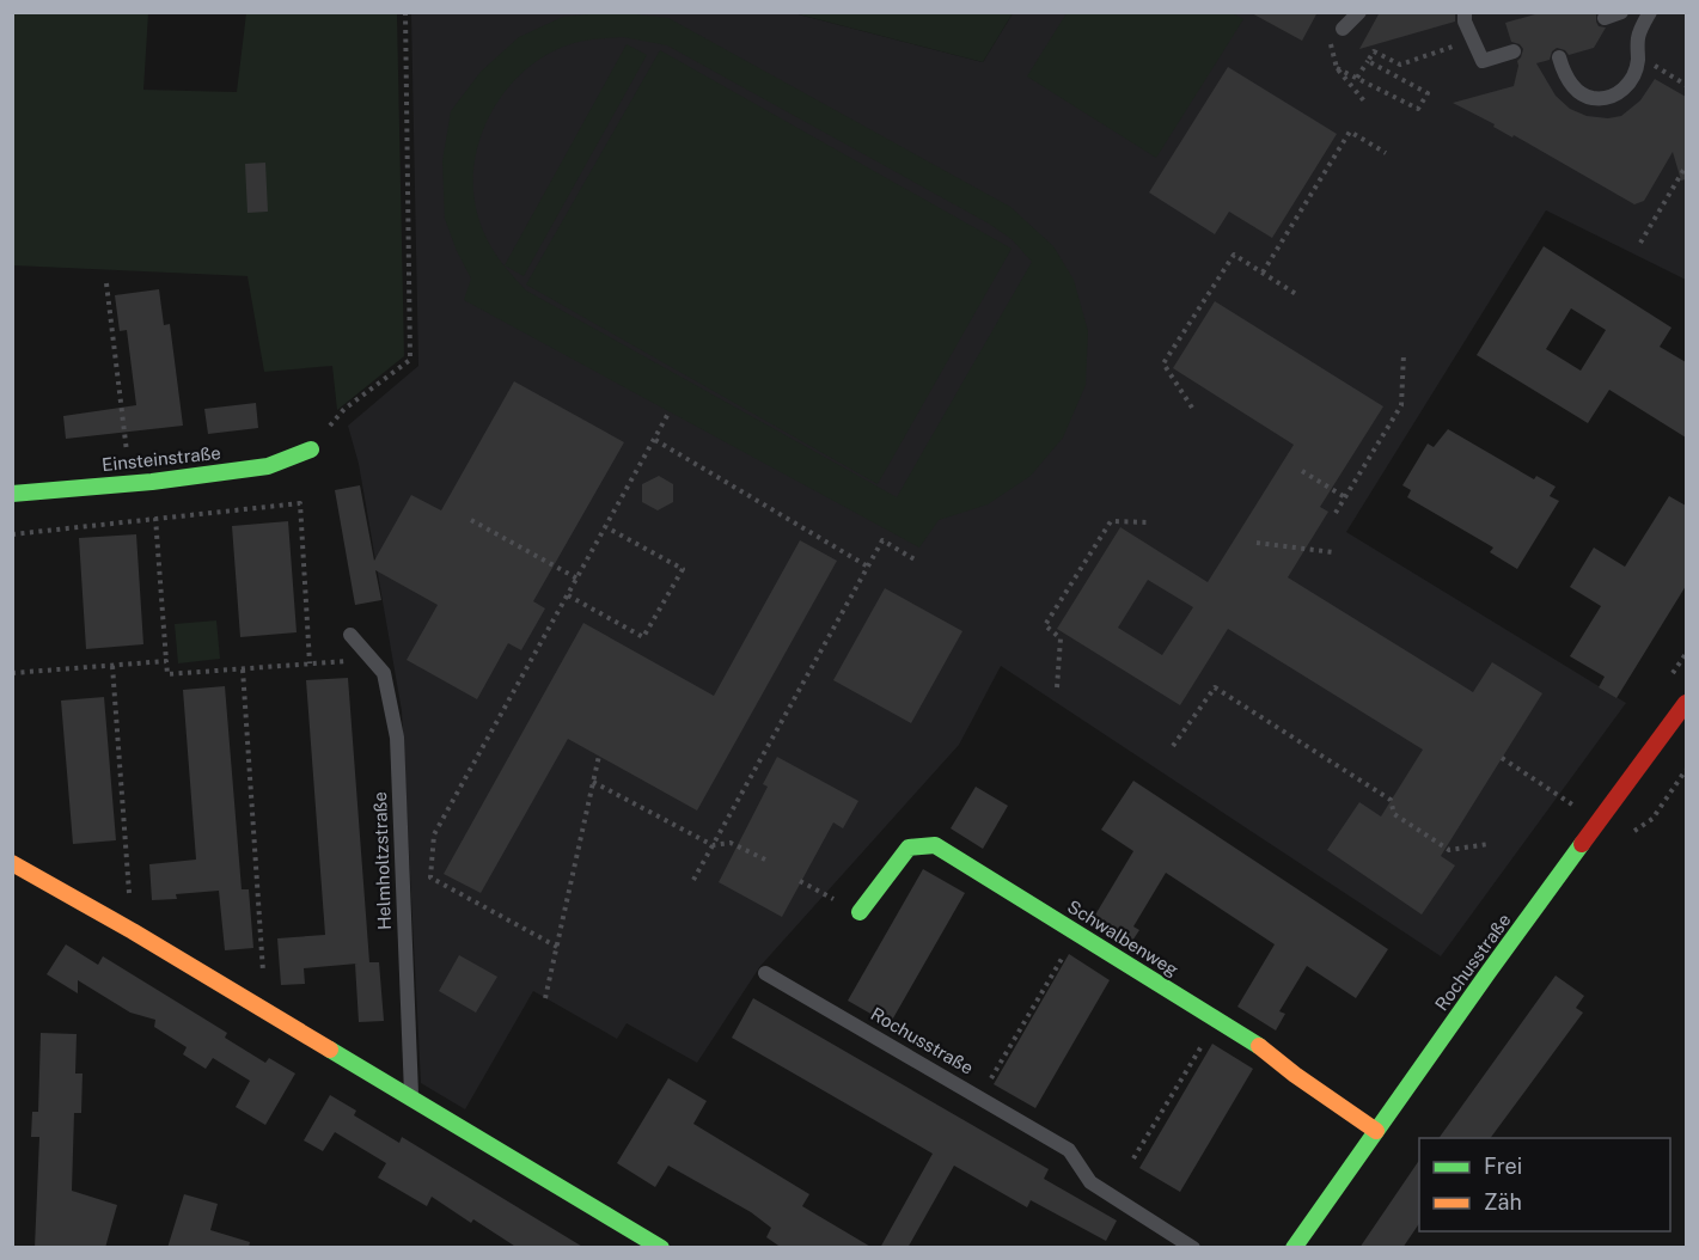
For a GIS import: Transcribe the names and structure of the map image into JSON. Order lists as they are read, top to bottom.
{
  "streets": {
    "street": ["Einsteinstraße", "Schwalbenweg", "Rochusstraße"],
    "lane": ["Helmholtzstraße"]
  },
  "crossings": [
    ["Schwalbenweg", "Rochusstraße"]
  ],
  "legend": ["Frei", "Zäh"]
}
